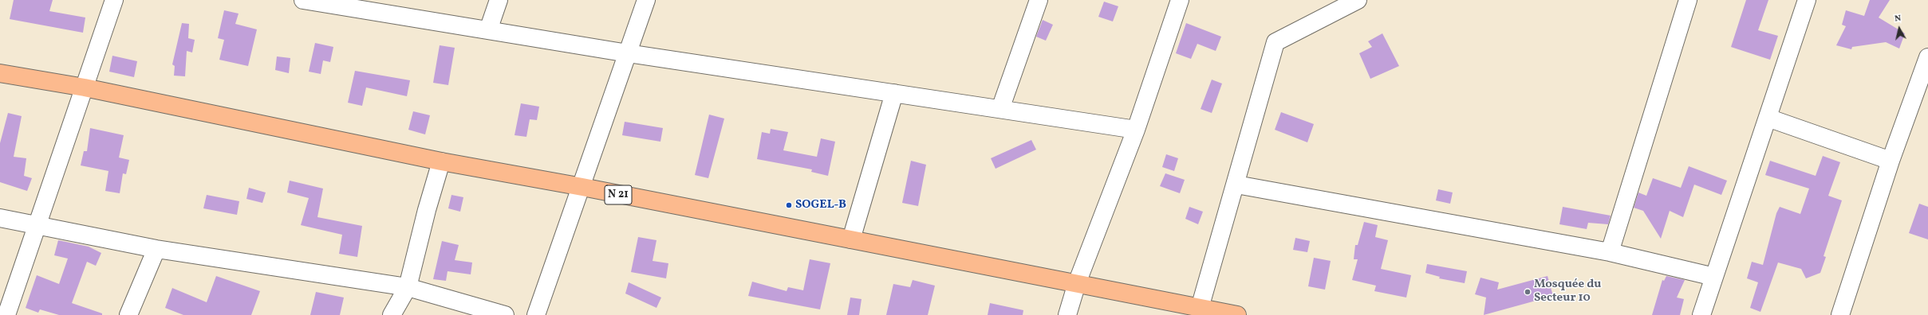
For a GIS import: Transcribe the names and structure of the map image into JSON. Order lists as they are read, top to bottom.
{
  "streets": {
    "main road": ["N 21"]
  },
  "places": ["SOGEL-B", "Mosquée du Secteur 10"],
  "north": "top"
}
